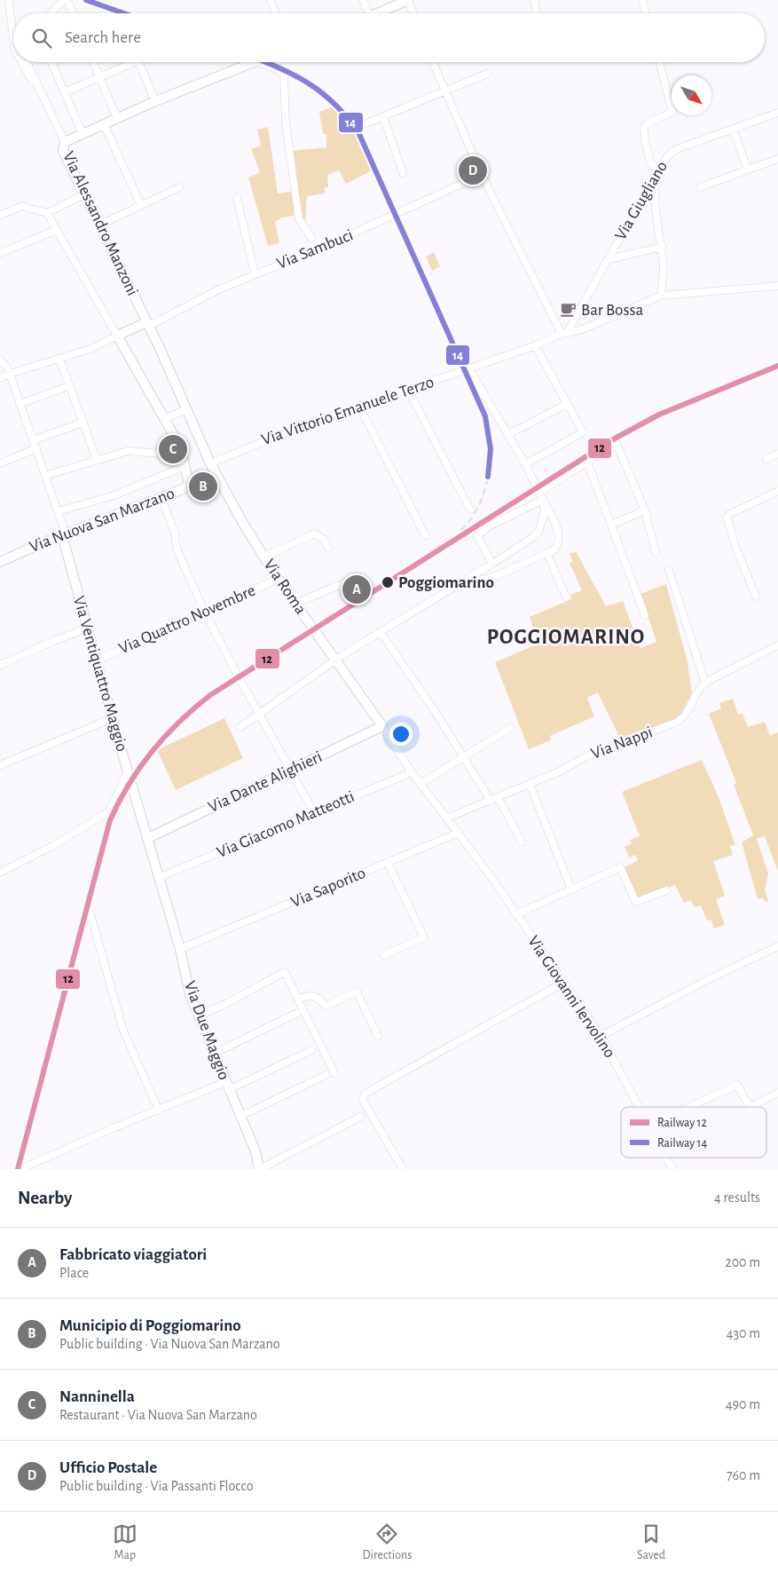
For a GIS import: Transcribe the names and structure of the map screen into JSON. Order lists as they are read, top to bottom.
{
  "streets": {
    "main road": [
      "Via Alessandro Manzoni",
      "Via Nuova San Marzano",
      "Via Roma",
      "Via Ventiquattro Maggio",
      "Via Dante Alighieri",
      "Via Due Maggio"
    ],
    "street": [
      "Via Giugliano",
      "Via Sambuci",
      "Via Vittorio Emanuele Terzo",
      "Via Quattro Novembre",
      "Via Nappi",
      "Via Giacomo Matteotti",
      "Via Saporito",
      "Via Giovanni Iervolino"
    ]
  },
  "crossings": [
    ["Via Giugliano", "Via Vittorio Emanuele Terzo"],
    ["Via Alessandro Manzoni", "Via Sambuci"],
    ["Via Alessandro Manzoni", "Via Vittorio Emanuele Terzo"],
    ["Via Alessandro Manzoni", "Via Roma"],
    ["Via Vittorio Emanuele Terzo", "Via Roma"],
    ["Via Nuova San Marzano", "Via Ventiquattro Maggio"],
    ["Via Roma", "Via Quattro Novembre"],
    ["Via Roma", "Via Dante Alighieri"],
    ["Via Quattro Novembre", "Via Ventiquattro Maggio"],
    ["Via Ventiquattro Maggio", "Via Dante Alighieri"],
    ["Via Ventiquattro Maggio", "Via Due Maggio"],
    ["Via Dante Alighieri", "Via Due Maggio"],
    ["Via Giacomo Matteotti", "Via Due Maggio"],
    ["Via Saporito", "Via Giovanni Iervolino"],
    ["Via Saporito", "Via Due Maggio"]
  ],
  "districts": ["POGGIOMARINO"],
  "places": {
    "cafe": ["Bar Bossa"],
    "other": ["Poggiomarino"]
  },
  "lines": ["rail line 14", "rail line 12"],
  "legend": ["Railway 12", "Railway 14"],
  "north": "bottom right",
  "page": {
    "search": "Search here",
    "pins": [
      "D",
      "C",
      "B",
      "A"
    ],
    "heading": ["Nearby", "4 results"],
    "list": [
      {
        "mark": "A",
        "name": "Fabbricato viaggiatori",
        "note": "Place",
        "value": "200 m"
      },
      {
        "mark": "B",
        "name": "Municipio di Poggiomarino",
        "note": "Public building · Via Nuova San Marzano",
        "value": "430 m"
      },
      {
        "mark": "C",
        "name": "Nanninella",
        "note": "Restaurant · Via Nuova San Marzano",
        "value": "490 m"
      },
      {
        "mark": "D",
        "name": "Ufficio Postale",
        "note": "Public building · Via Passanti Flocco",
        "value": "760 m"
      }
    ],
    "nav": ["Map", "Directions", "Saved"]
  }
}
